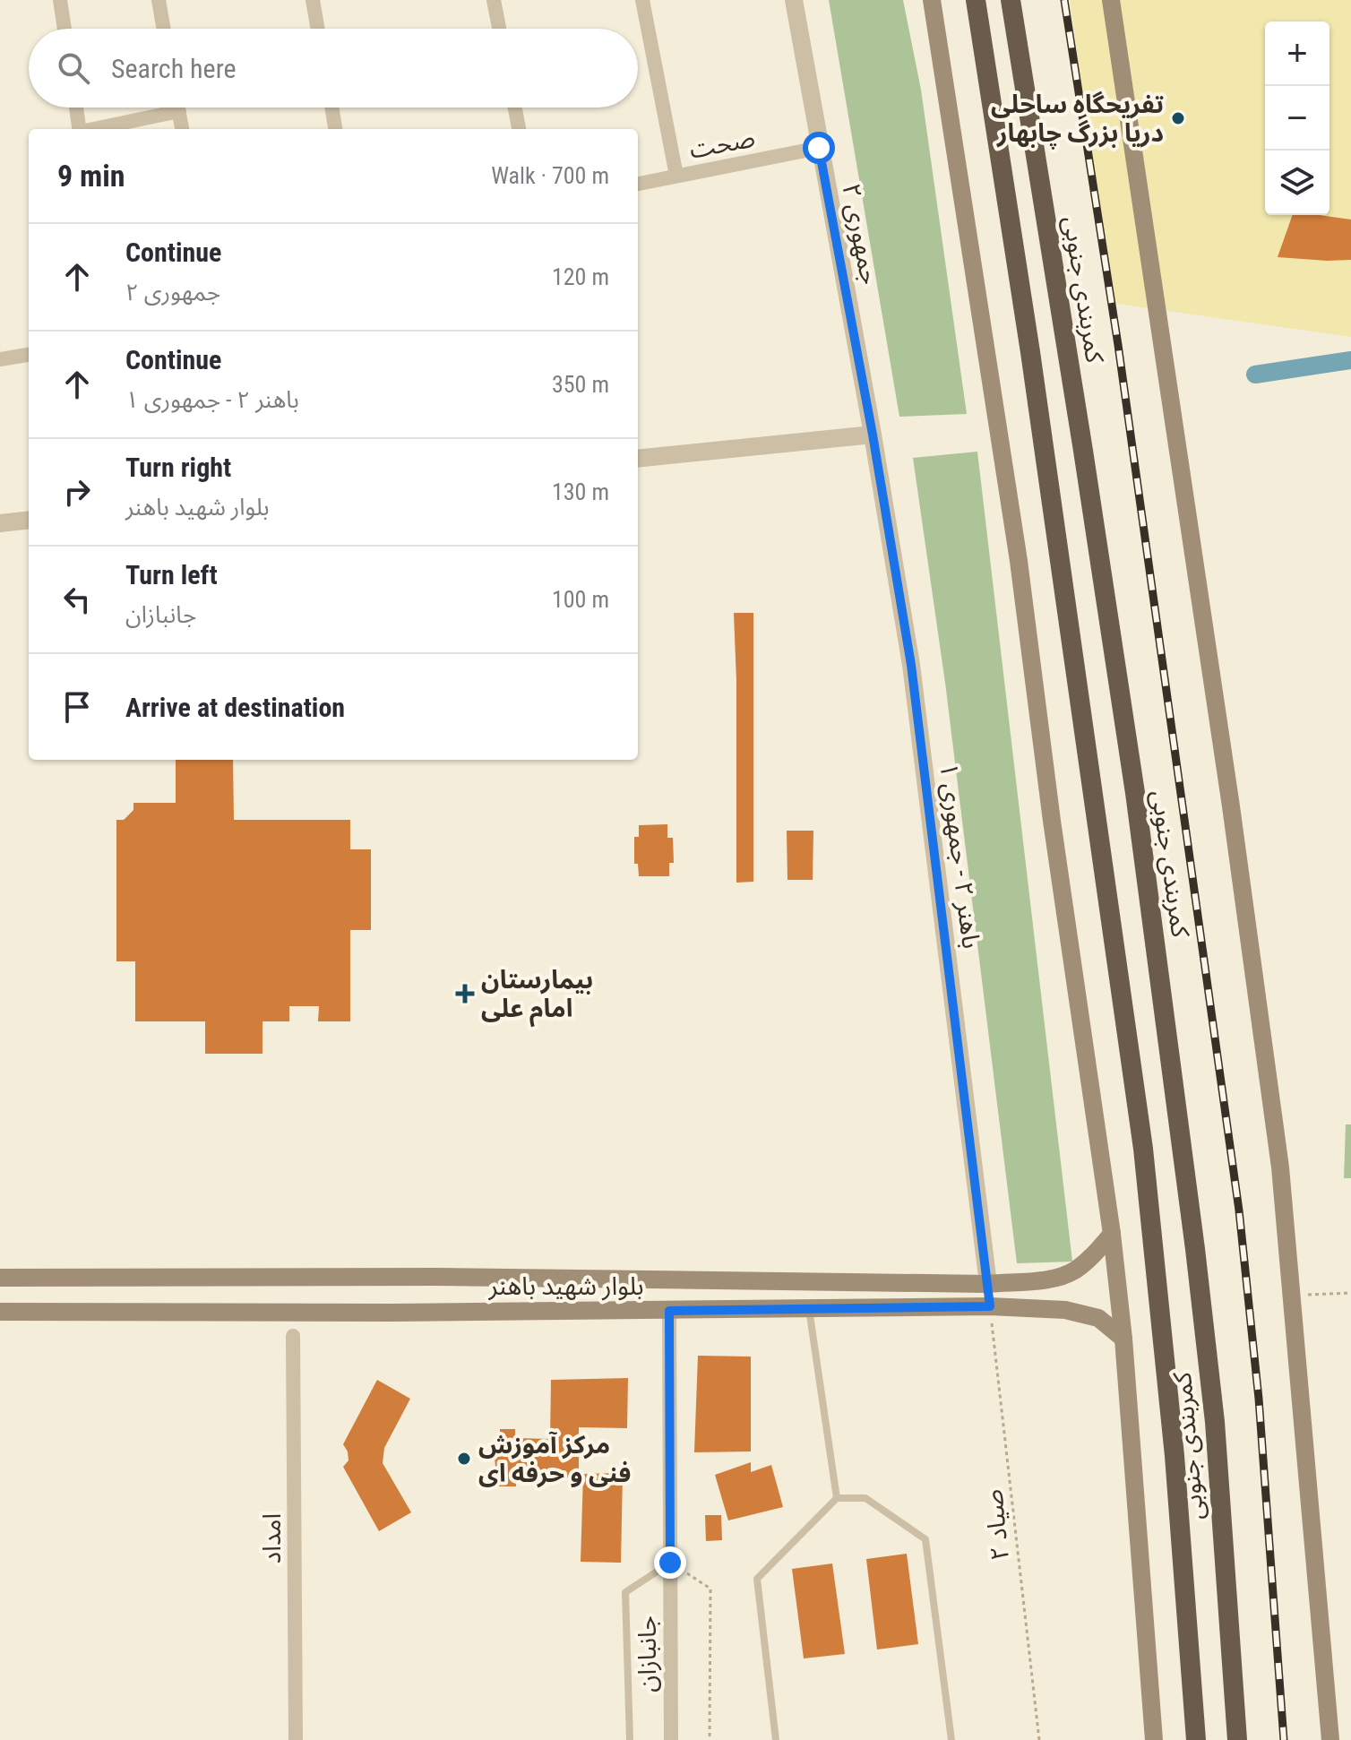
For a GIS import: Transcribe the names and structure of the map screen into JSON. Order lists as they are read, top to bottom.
{
  "streets": {
    "highway": ["کمربندی جنوبی"],
    "main road": ["بلوار شهید باهنر"],
    "street": [
      "صحت",
      "جمهوری ۲",
      "باهنر ۲ - جمهوری ۱",
      "امداد",
      "جانبازان"
    ],
    "path": ["صیاد ۲"]
  },
  "crossings": [
    ["صحت", "جمهوری ۲"],
    ["جمهوری ۲", "باهنر ۲ - جمهوری ۱"],
    ["باهنر ۲ - جمهوری ۱", "بلوار شهید باهنر"],
    ["بلوار شهید باهنر", "صیاد ۲"],
    ["بلوار شهید باهنر", "جانبازان"]
  ],
  "places": {
    "other": ["تفریحگاه ساحلی دریا بزرگ چابهار", "مرکز آموزش فنی و حرفه ای"],
    "health": ["بیمارستان امام علی"]
  },
  "page": {
    "map_buttons": ["+", "−"],
    "search": "Search here",
    "heading": ["9 min", "Walk · 700 m"],
    "list": [
      ["Continue", "جمهوری ۲", "120 m"],
      ["Continue", "باهنر ۲ - جمهوری ۱", "350 m"],
      ["Turn right", "بلوار شهید باهنر", "130 m"],
      ["Turn left", "جانبازان", "100 m"],
      "Arrive at destination"
    ]
  }
}
